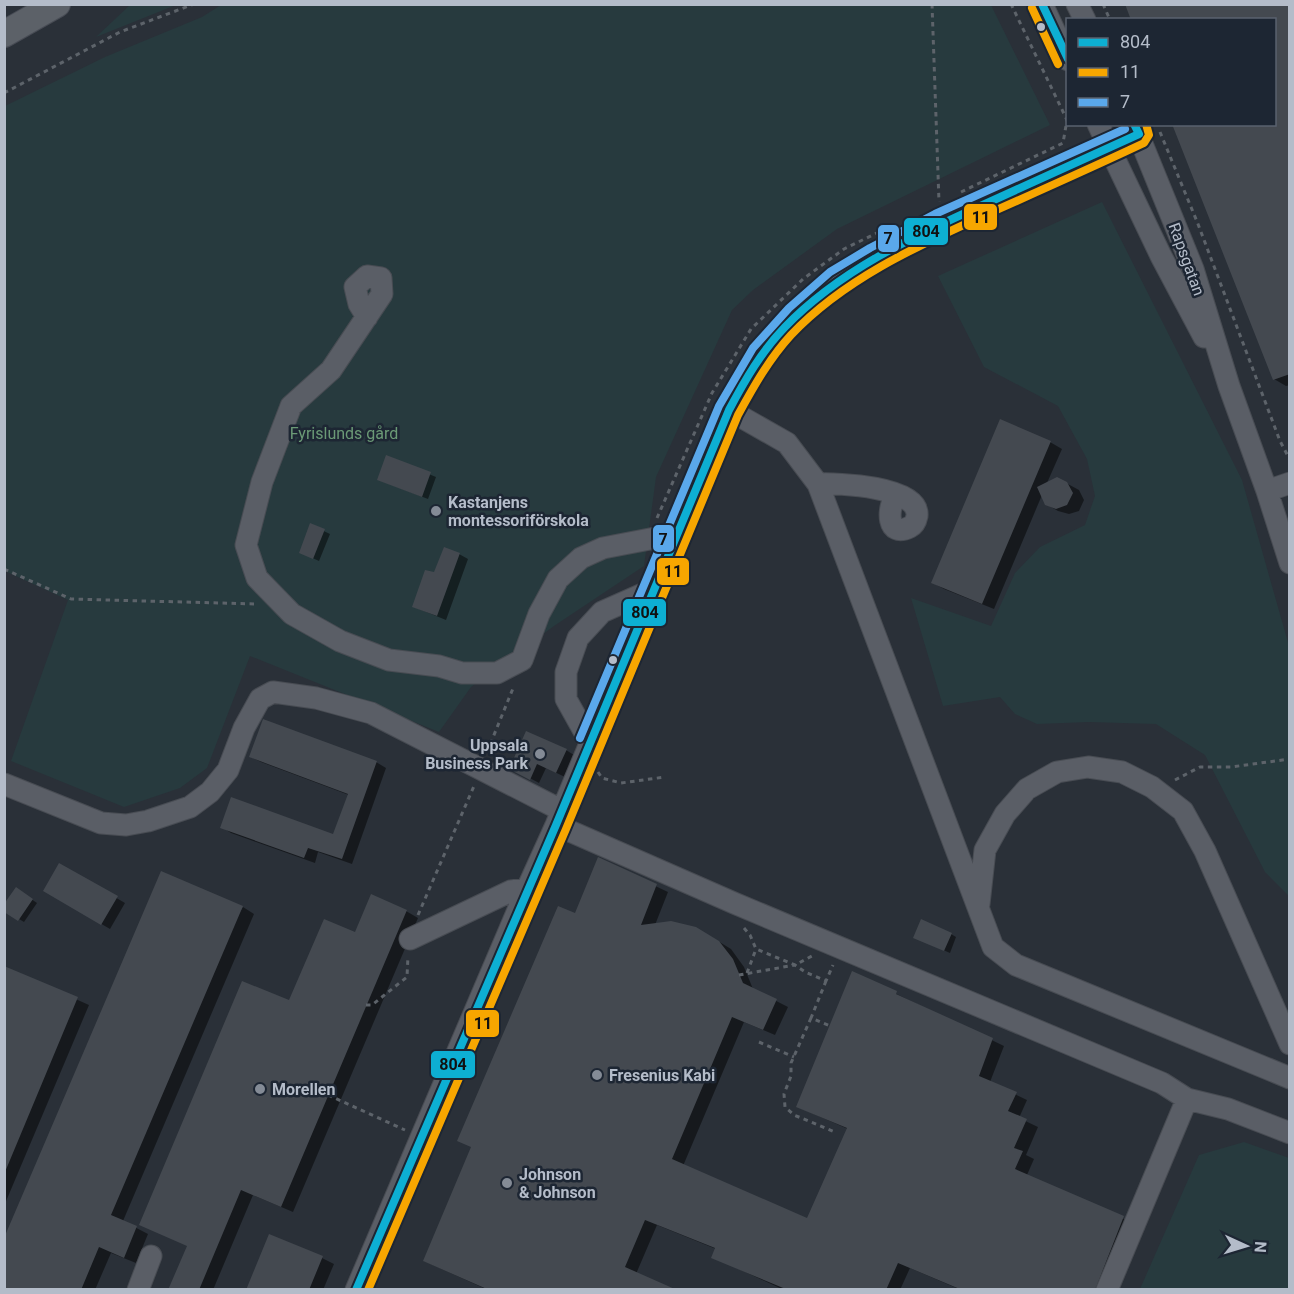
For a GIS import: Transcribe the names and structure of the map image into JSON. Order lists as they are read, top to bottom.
{
  "streets": {
    "street": ["Rapsgatan"]
  },
  "parks": ["Fyrislunds gård"],
  "places": [
    "Kastanjens montessoriförskola",
    "Uppsala Business Park",
    "Fresenius Kabi",
    "Morellen",
    "Johnson & Johnson"
  ],
  "lines": ["transit line 804", "transit line 11", "transit line 7"],
  "legend": ["804", "11", "7"],
  "north": "right"
}
